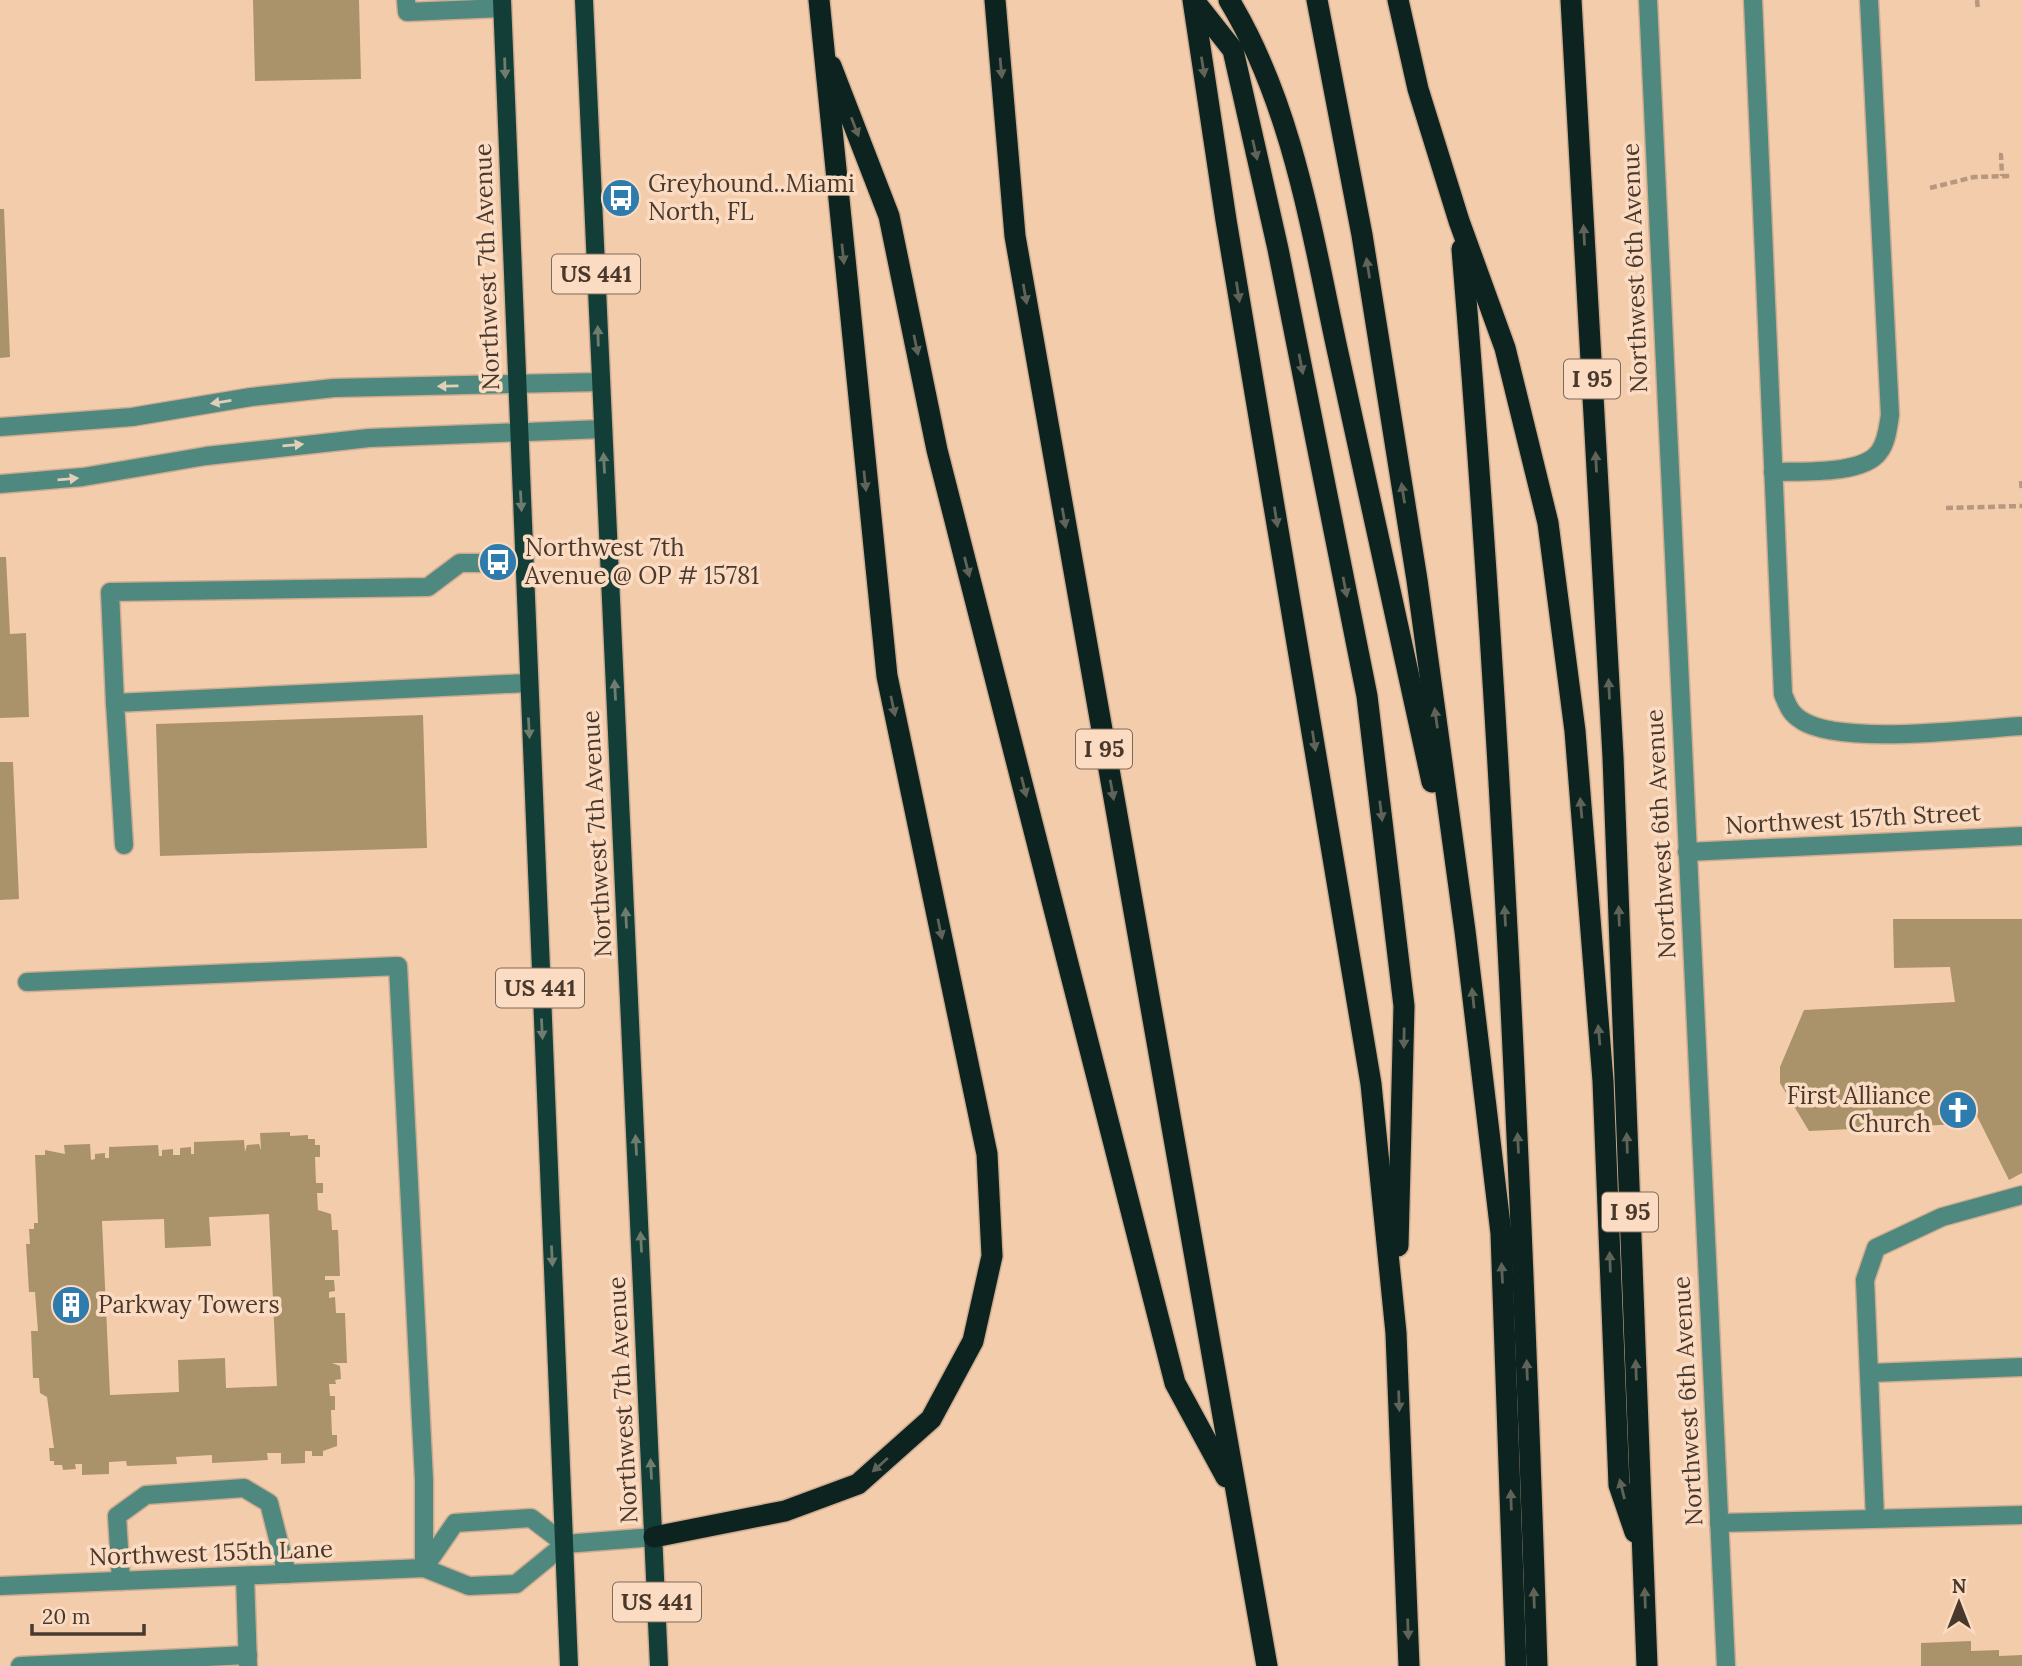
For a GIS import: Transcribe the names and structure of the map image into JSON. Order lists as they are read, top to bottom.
{
  "streets": {
    "highway": ["I 95"],
    "main road": ["Northwest 7th Avenue", "US 441"],
    "street": ["Northwest 6th Avenue", "Northwest 157th Street", "Northwest 155th Lane"]
  },
  "crossings": [
    ["Northwest 7th Avenue", "Northwest 155th Lane"],
    ["Northwest 6th Avenue", "Northwest 157th Street"]
  ],
  "places": {
    "bus stop": ["Greyhound..Miami North, FL", "Northwest 7th Avenue @ OP # 15781"],
    "church": ["First Alliance Church"],
    "building": ["Parkway Towers"]
  },
  "scale_bar": "20 m",
  "north": "top"
}
